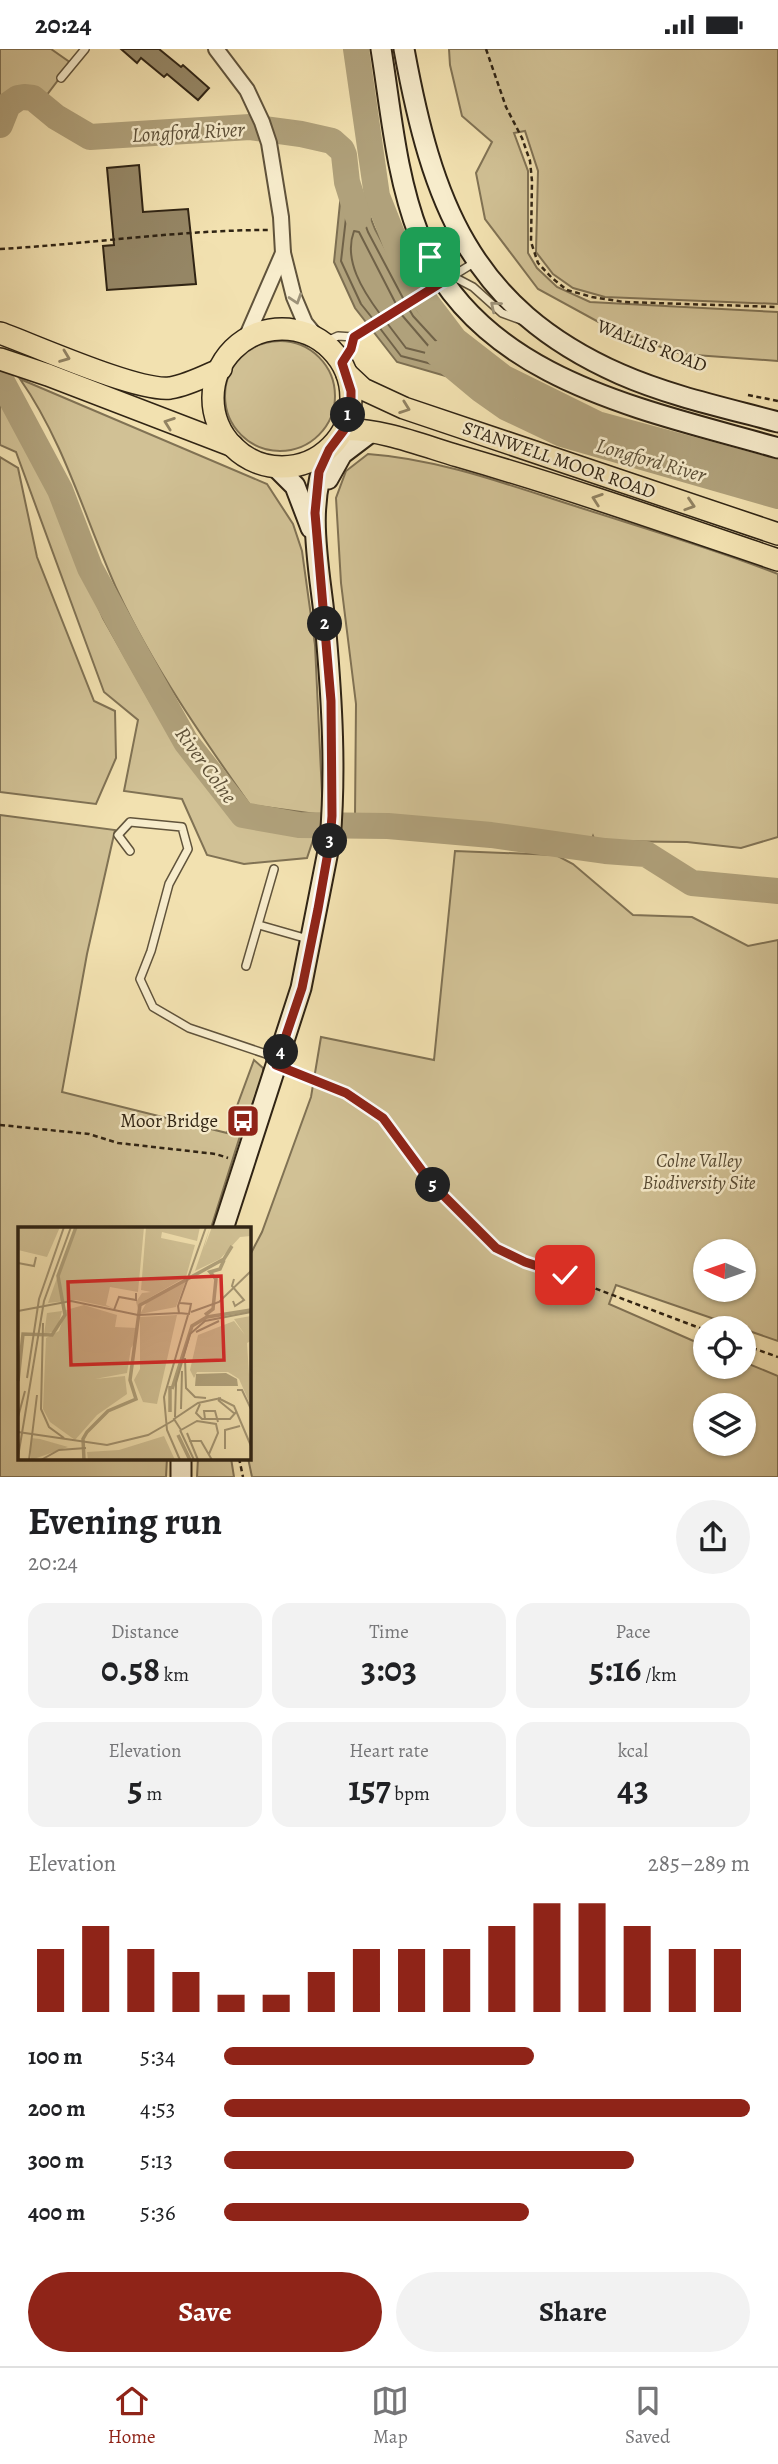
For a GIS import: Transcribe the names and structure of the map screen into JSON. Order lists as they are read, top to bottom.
{
  "streets": {
    "main road": ["STANWELL MOOR ROAD"]
  },
  "water": ["Longford River", "River Colne"],
  "parks": ["Colne Valley Biodiversity Site"],
  "places": {
    "bus stop": ["Moor Bridge"]
  },
  "north": "left",
  "page": {
    "status": "20:24",
    "pins": [
      "1",
      "2",
      "3",
      "4",
      "5"
    ],
    "heading": ["Evening run", "20:24"],
    "stats": [
      ["Distance", "0.58 km"],
      ["Time", "3:03"],
      ["Pace", "5:16 /km"],
      ["Elevation", "5 m"],
      ["Heart rate", "157 bpm"],
      ["kcal", "43"]
    ],
    "chart": ["Elevation", "285–289 m"],
    "list": [
      {
        "name": "100 m",
        "note": "5:34"
      },
      {
        "name": "200 m",
        "note": "4:53"
      },
      {
        "name": "300 m",
        "note": "5:13"
      },
      {
        "name": "400 m",
        "note": "5:36"
      }
    ],
    "buttons": ["Save", "Share"],
    "tabs": ["Home", "Map", "Saved"]
  }
}
